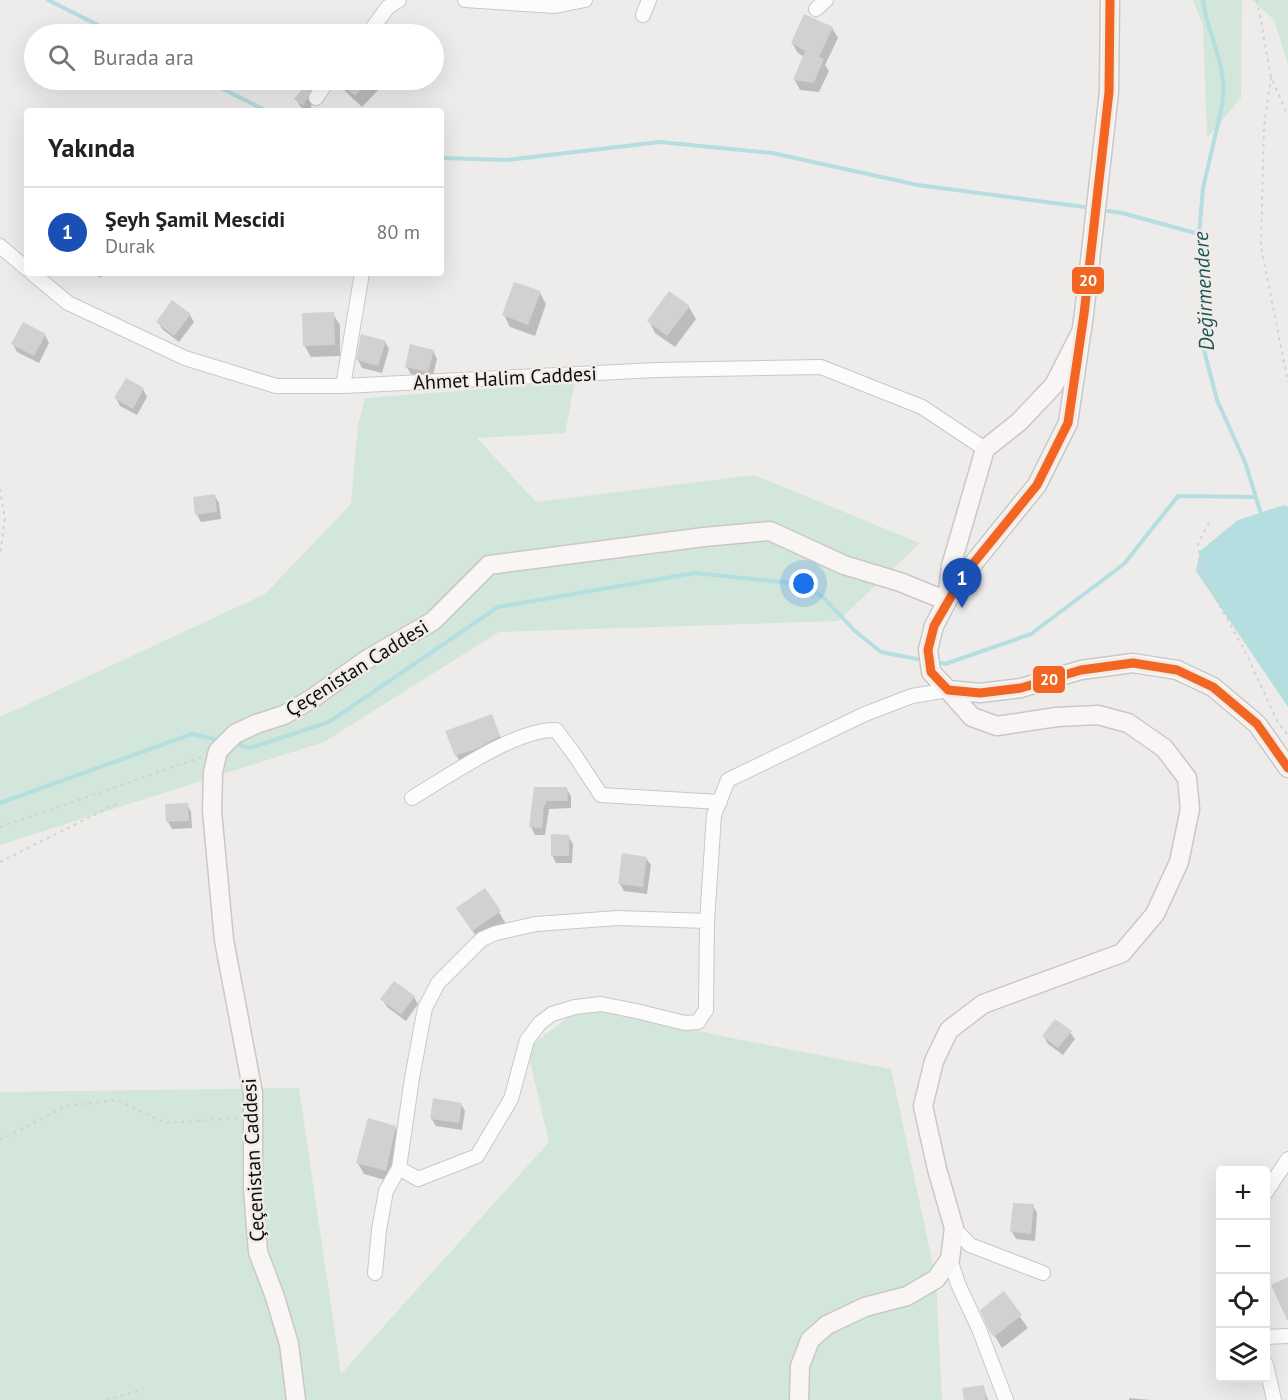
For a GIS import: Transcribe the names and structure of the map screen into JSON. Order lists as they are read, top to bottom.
{
  "streets": {
    "street": ["Ahmet Halim Caddesi", "Çeçenistan Caddesi"]
  },
  "water": ["Değirmendere"],
  "lines": ["transit line 20"],
  "page": {
    "search": "Burada ara",
    "heading": "Yakında",
    "list": [
      {
        "mark": "1",
        "name": "Şeyh Şamil Mescidi",
        "note": "Durak",
        "value": "80 m"
      }
    ],
    "pins": "1",
    "map_buttons": ["+", "−"]
  }
}
